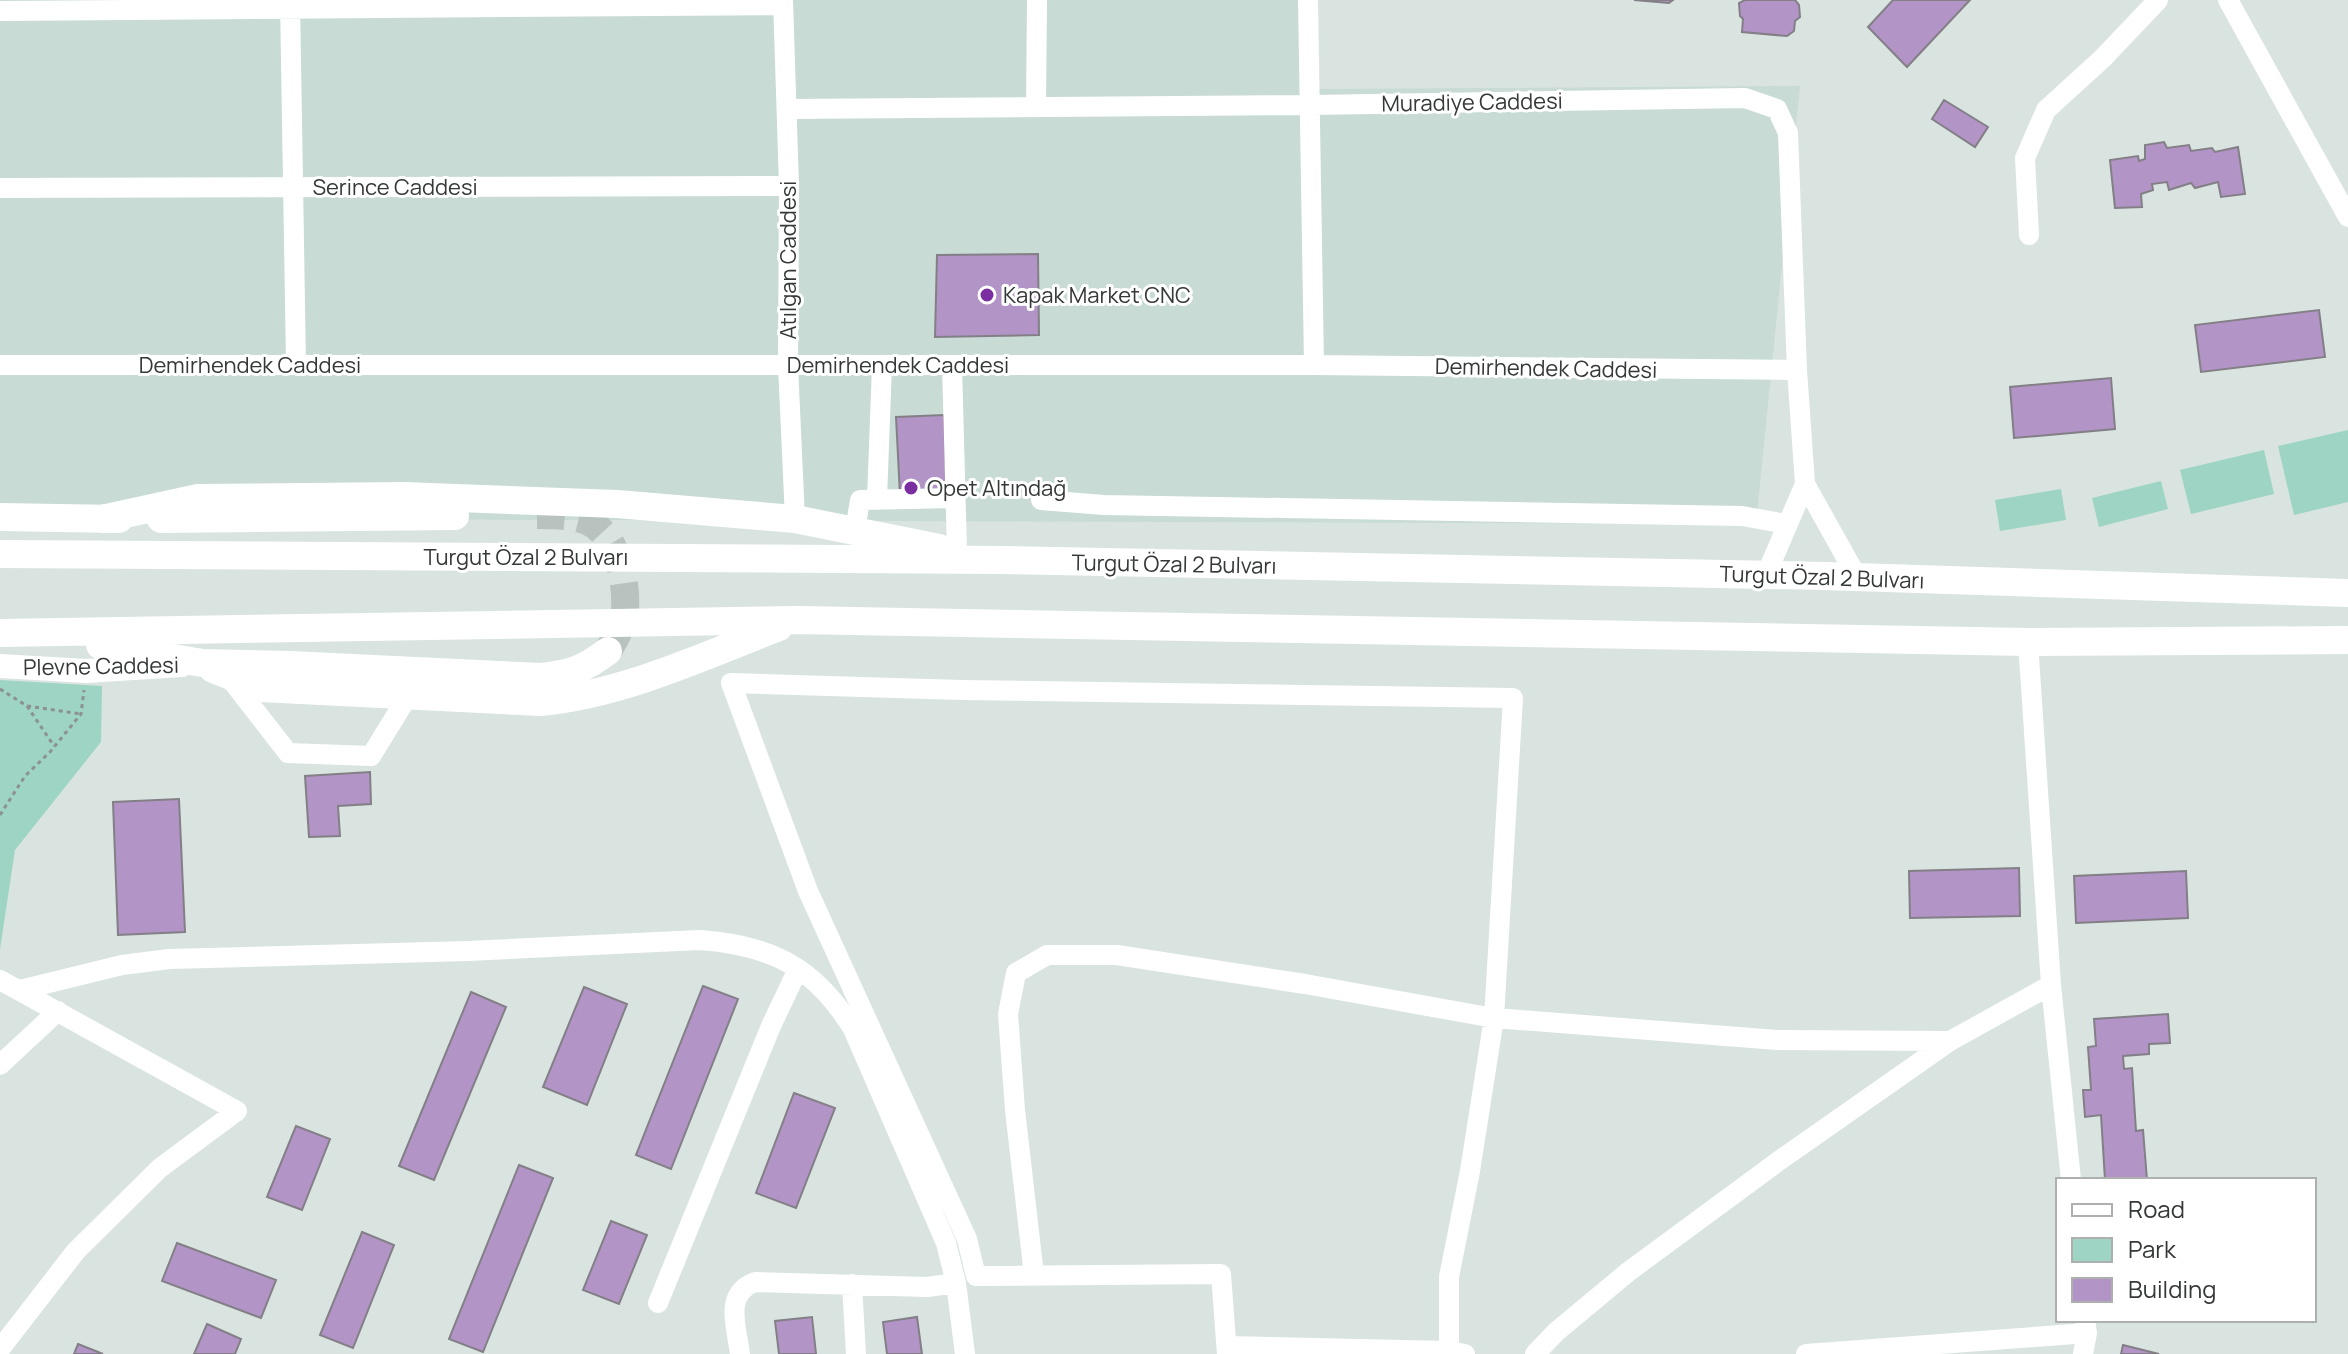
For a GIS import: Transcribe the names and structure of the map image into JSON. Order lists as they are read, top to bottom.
{
  "streets": {
    "highway": ["Turgut Özal 2 Bulvarı"],
    "main road": ["Plevne Caddesi"],
    "street": [
      "Muradiye Caddesi",
      "Serince Caddesi",
      "Atılgan Caddesi",
      "Demirhendek Caddesi"
    ]
  },
  "crossings": [
    ["Muradiye Caddesi", "Atılgan Caddesi"],
    ["Muradiye Caddesi", "Demirhendek Caddesi"],
    ["Serince Caddesi", "Atılgan Caddesi"],
    ["Atılgan Caddesi", "Demirhendek Caddesi"]
  ],
  "places": ["Kapak Market CNC", "Opet Altındağ"],
  "legend": ["Road", "Park", "Building"]
}
